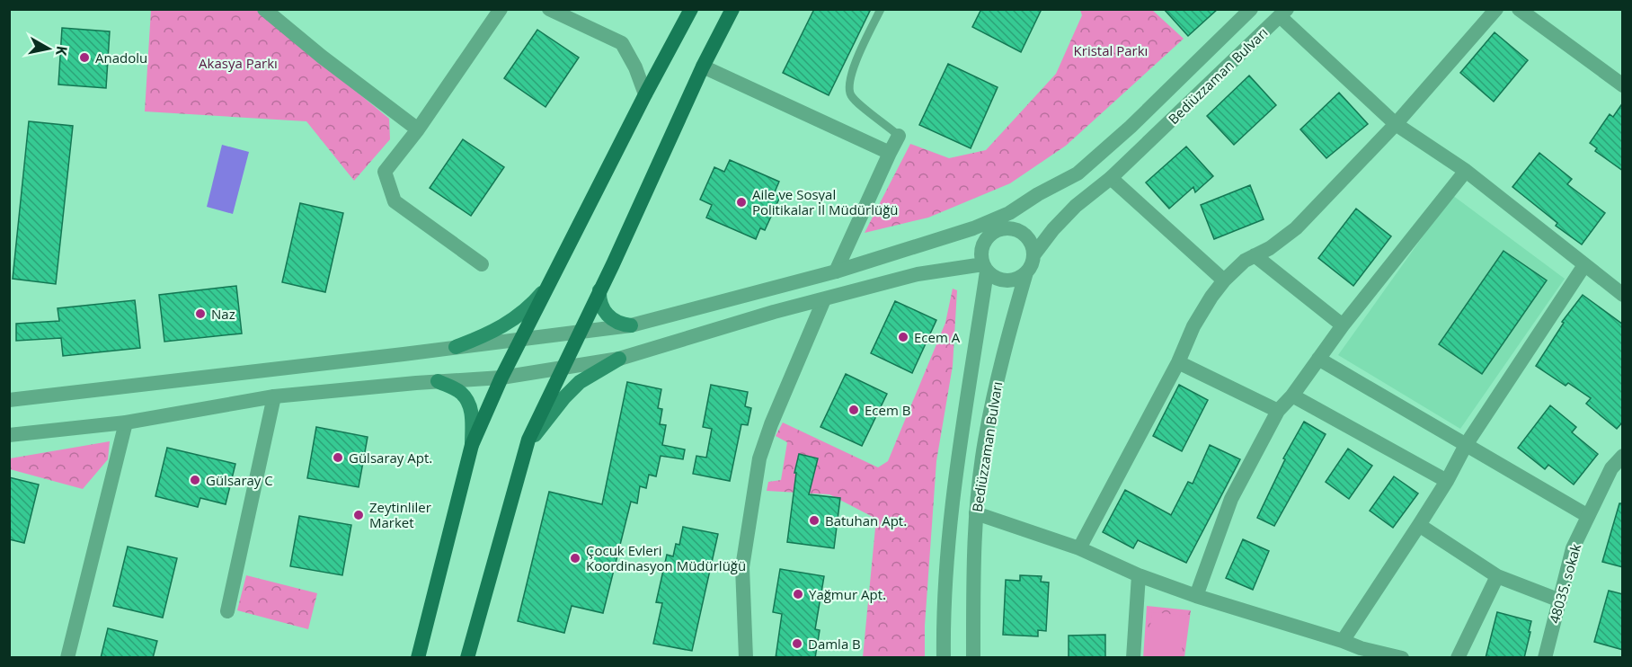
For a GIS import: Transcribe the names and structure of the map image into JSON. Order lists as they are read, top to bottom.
{
  "streets": {
    "street": ["Bediüzzaman Bulvarı", "48035. sokak"]
  },
  "parks": ["Kristal Parkı", "Akasya Parkı"],
  "places": [
    "Anadolu",
    "Aile ve Sosyal Politikalar İl Müdürlüğü",
    "Naz",
    "Ecem A",
    "Ecem B",
    "Gülsaray Apt.",
    "Gülsaray C",
    "Zeytinliler Market",
    "Batuhan Apt.",
    "Çocuk Evleri Koordinasyon Müdürlüğü",
    "Yağmur Apt.",
    "Damla B"
  ],
  "north": "right"
}
